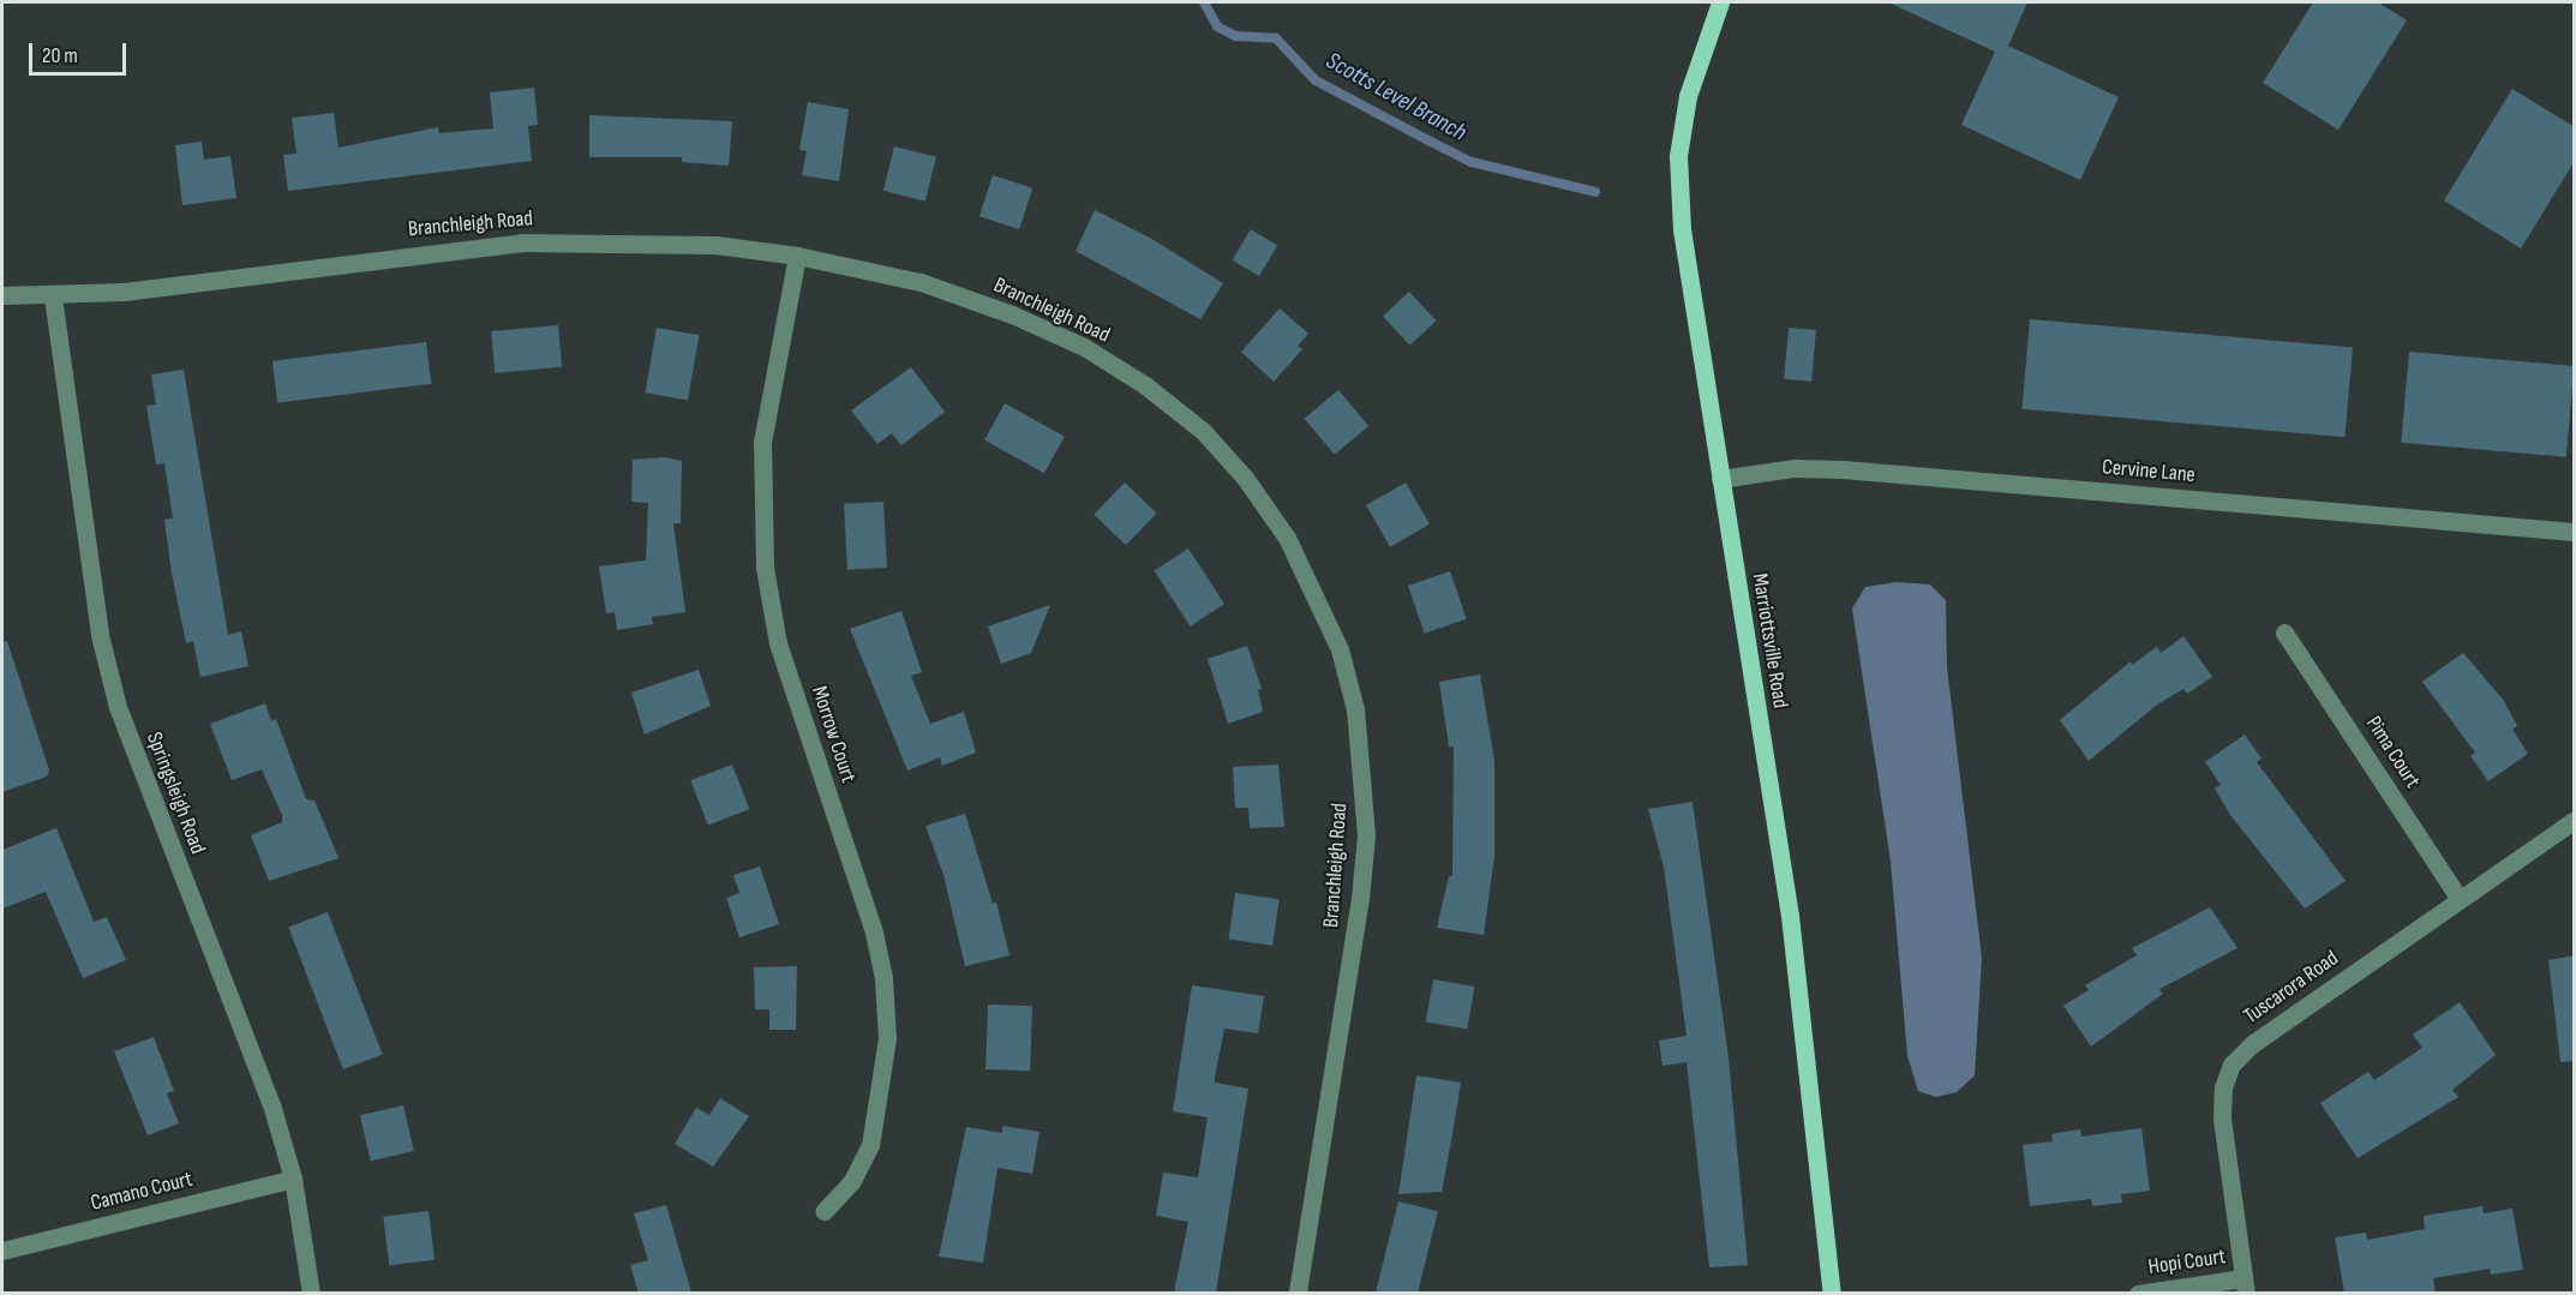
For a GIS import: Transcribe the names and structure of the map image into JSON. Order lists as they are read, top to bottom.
{
  "streets": {
    "main road": ["Marriottsville Road"],
    "street": [
      "Branchleigh Road",
      "Cervine Lane",
      "Morrow Court",
      "Pima Court",
      "Springsleigh Road",
      "Tuscarora Road",
      "Camano Court",
      "Hopi Court"
    ]
  },
  "crossings": [
    ["Branchleigh Road", "Morrow Court"],
    ["Branchleigh Road", "Springsleigh Road"],
    ["Cervine Lane", "Marriottsville Road"],
    ["Pima Court", "Tuscarora Road"],
    ["Springsleigh Road", "Camano Court"],
    ["Tuscarora Road", "Hopi Court"]
  ],
  "water": ["Scotts Level Branch"],
  "scale_bar": "20 m"
}
